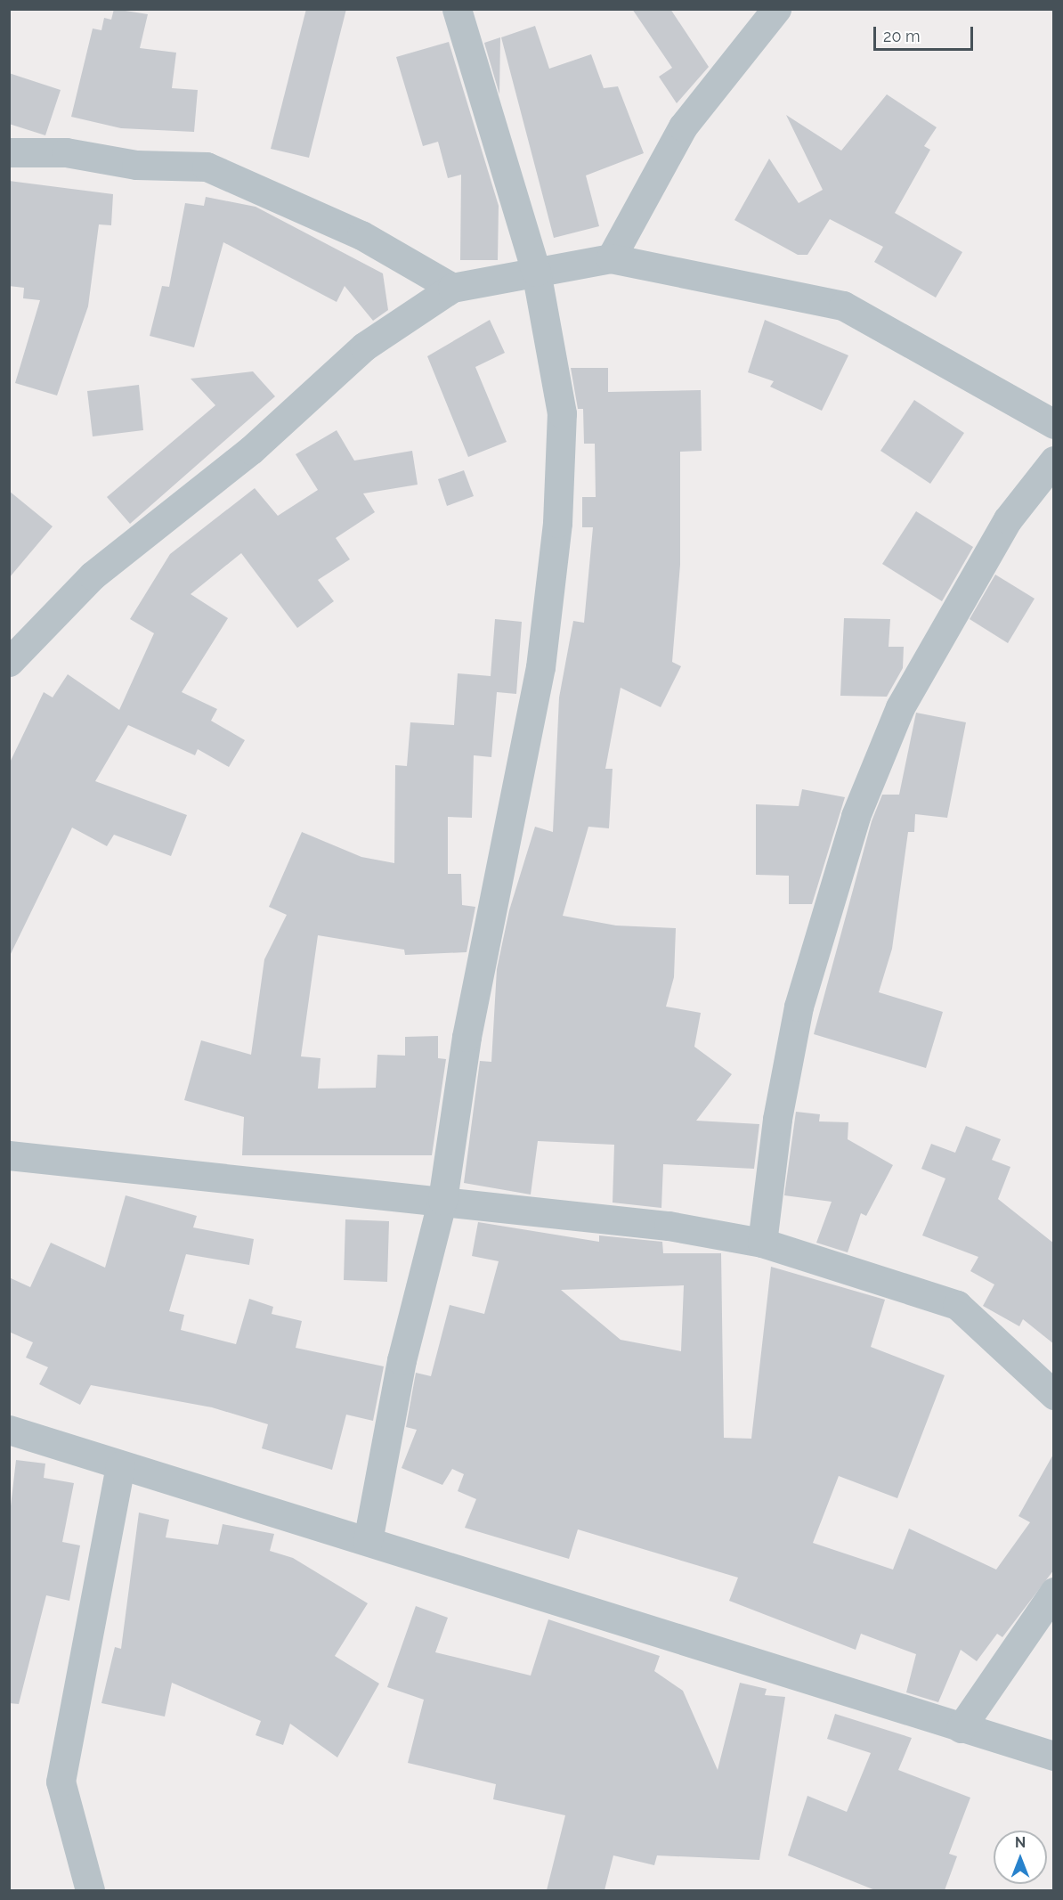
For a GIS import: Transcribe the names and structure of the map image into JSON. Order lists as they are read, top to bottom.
{
  "scale_bar": "20 m",
  "north": "top"
}
